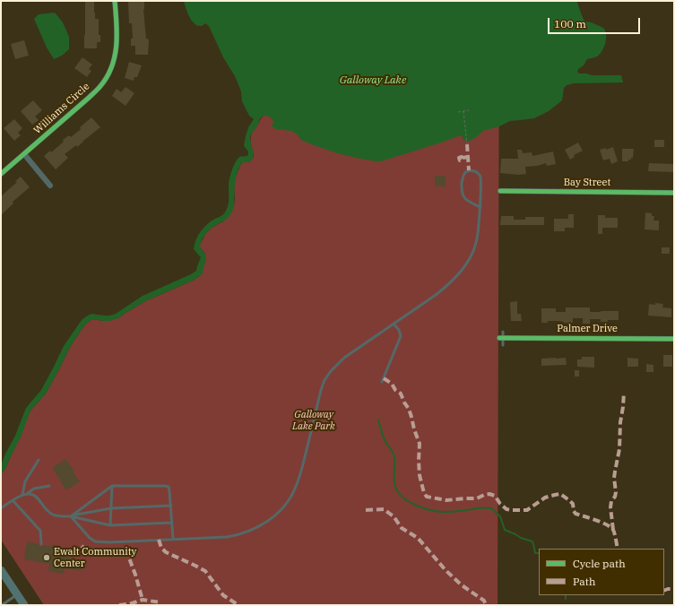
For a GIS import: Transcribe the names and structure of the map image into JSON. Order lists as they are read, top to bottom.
{
  "streets": {
    "street": ["Williams Circle", "Bay Street", "Palmer Drive"]
  },
  "water": ["Galloway Lake"],
  "parks": ["Galloway Lake Park"],
  "places": ["Ewalt Community Center"],
  "legend": ["Cycle path", "Path"],
  "scale_bar": "100 m"
}
